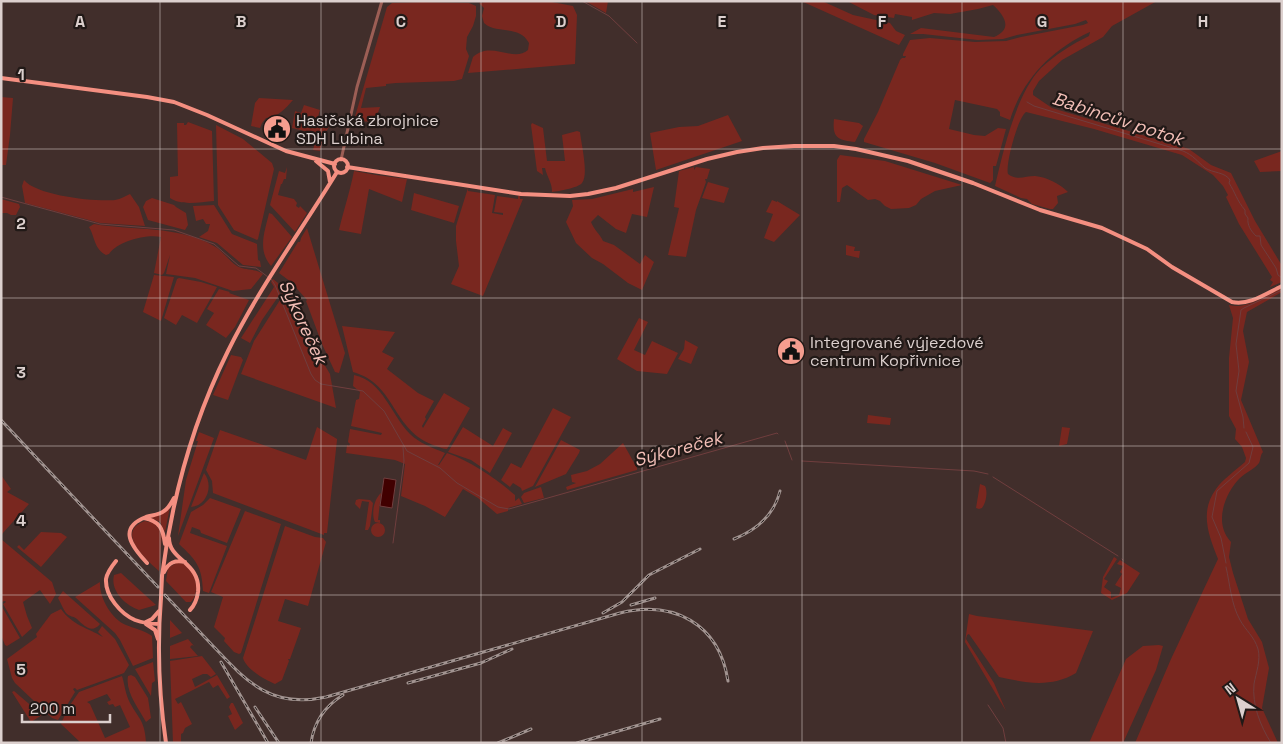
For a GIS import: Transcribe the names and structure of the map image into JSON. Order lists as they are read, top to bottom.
{
  "water": ["Babincův potok", "Sýkoreček"],
  "places": {
    "public building": ["Hasičská zbrojnice SDH Lubina", "Integrované výjezdové centrum Kopřivnice"]
  },
  "scale_bar": "200 m",
  "north": "top left",
  "grid": {
    "columns": [
      "A",
      "B",
      "C",
      "D",
      "E",
      "F",
      "G",
      "H"
    ],
    "rows": [
      "1",
      "2",
      "3",
      "4",
      "5"
    ]
  }
}
